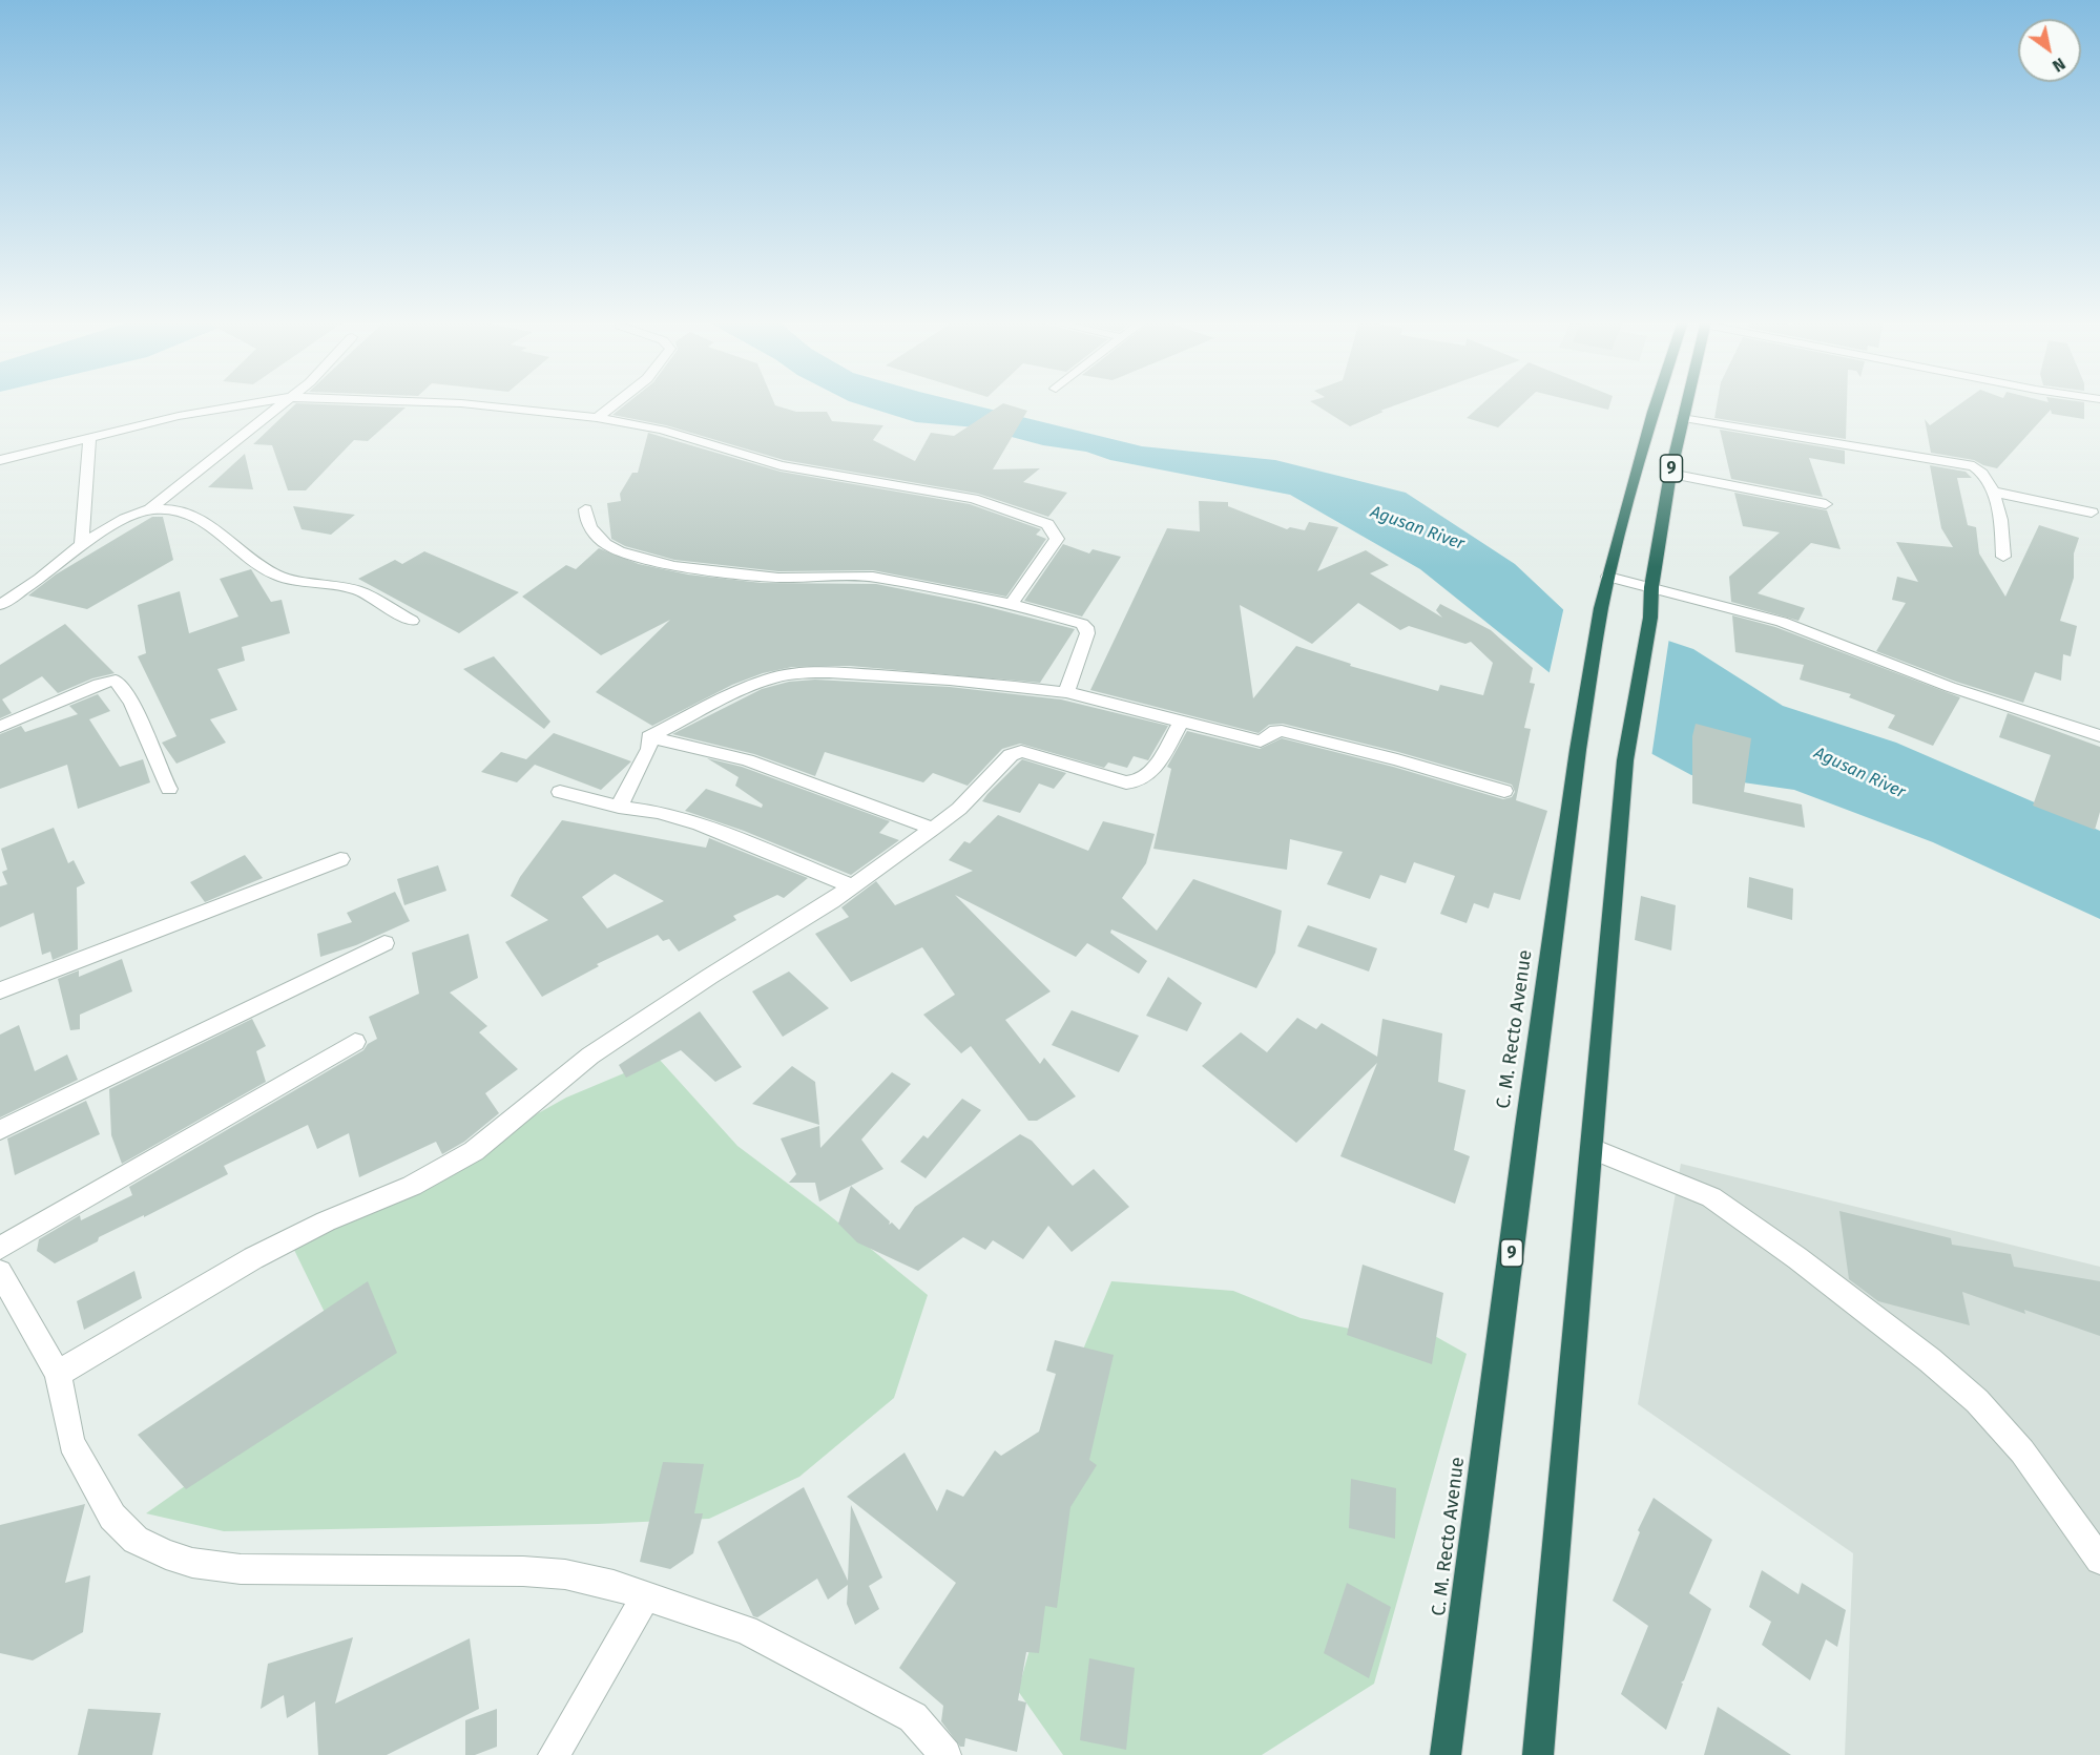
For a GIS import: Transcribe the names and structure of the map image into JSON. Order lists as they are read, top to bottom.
{
  "streets": {
    "highway": ["9", "C. M. Recto Avenue"]
  },
  "water": ["Agusan River"],
  "north": "bottom right"
}
